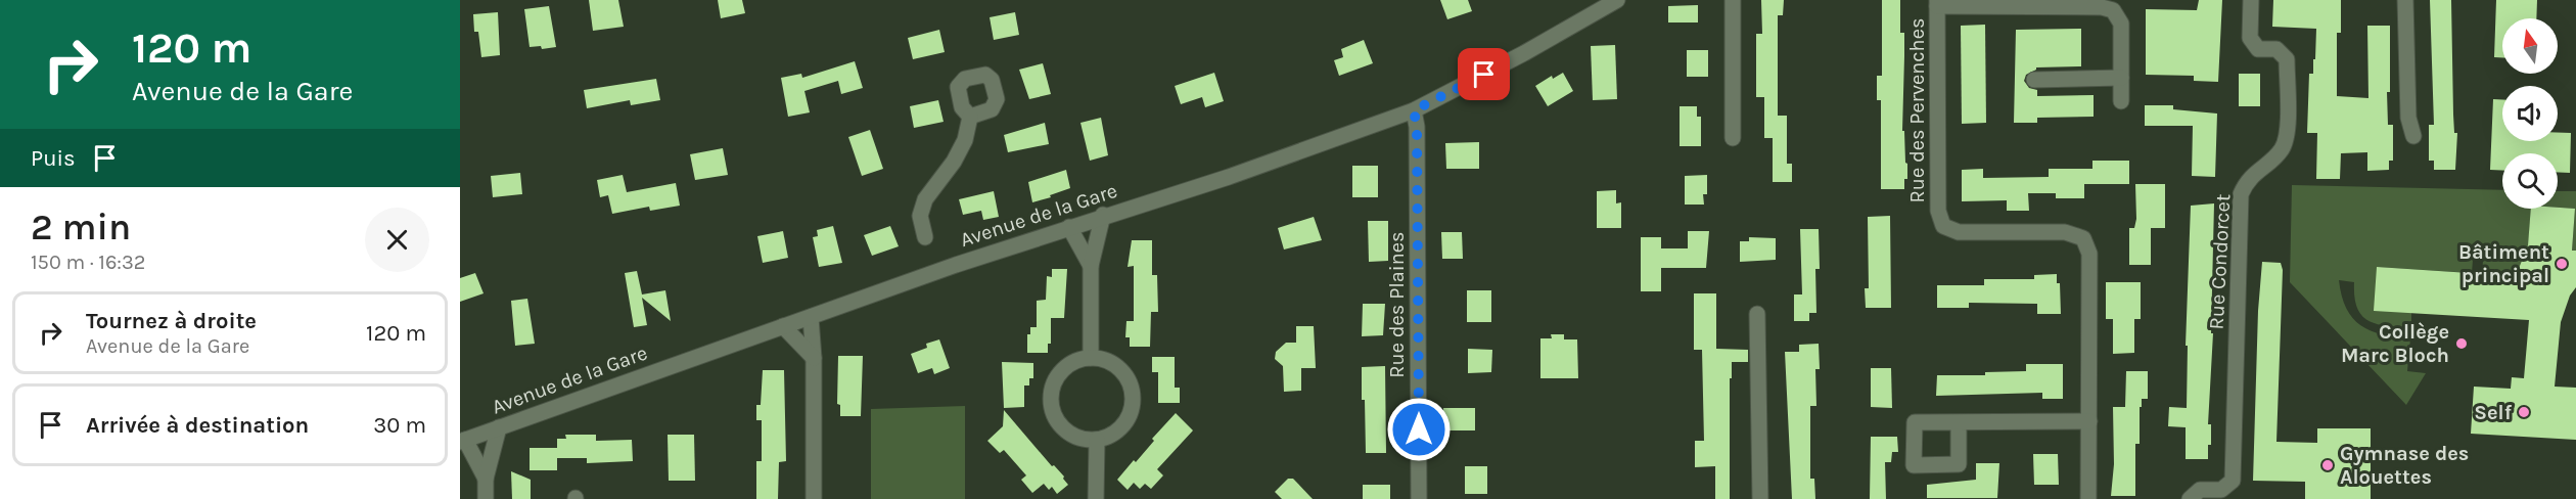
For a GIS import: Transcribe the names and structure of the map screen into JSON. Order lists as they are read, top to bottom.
{
  "streets": {
    "street": [
      "Rue des Pervenches",
      "Avenue de la Gare",
      "Rue Condorcet",
      "Rue des Plaines"
    ]
  },
  "crossings": [
    ["Avenue de la Gare", "Rue des Plaines"]
  ],
  "places": [
    "Bâtiment principal",
    "Collège Marc Bloch",
    "Self",
    "Gymnase des Alouettes"
  ],
  "north": "top",
  "page": {
    "turn": ["120 m", "Avenue de la Gare"],
    "then": "Puis",
    "heading": ["2 min", "150 m · 16:32"],
    "list": [
      {
        "name": "Tournez à droite",
        "note": "Avenue de la Gare",
        "value": "120 m"
      },
      {
        "name": "Arrivée à destination",
        "value": "30 m"
      }
    ]
  }
}
